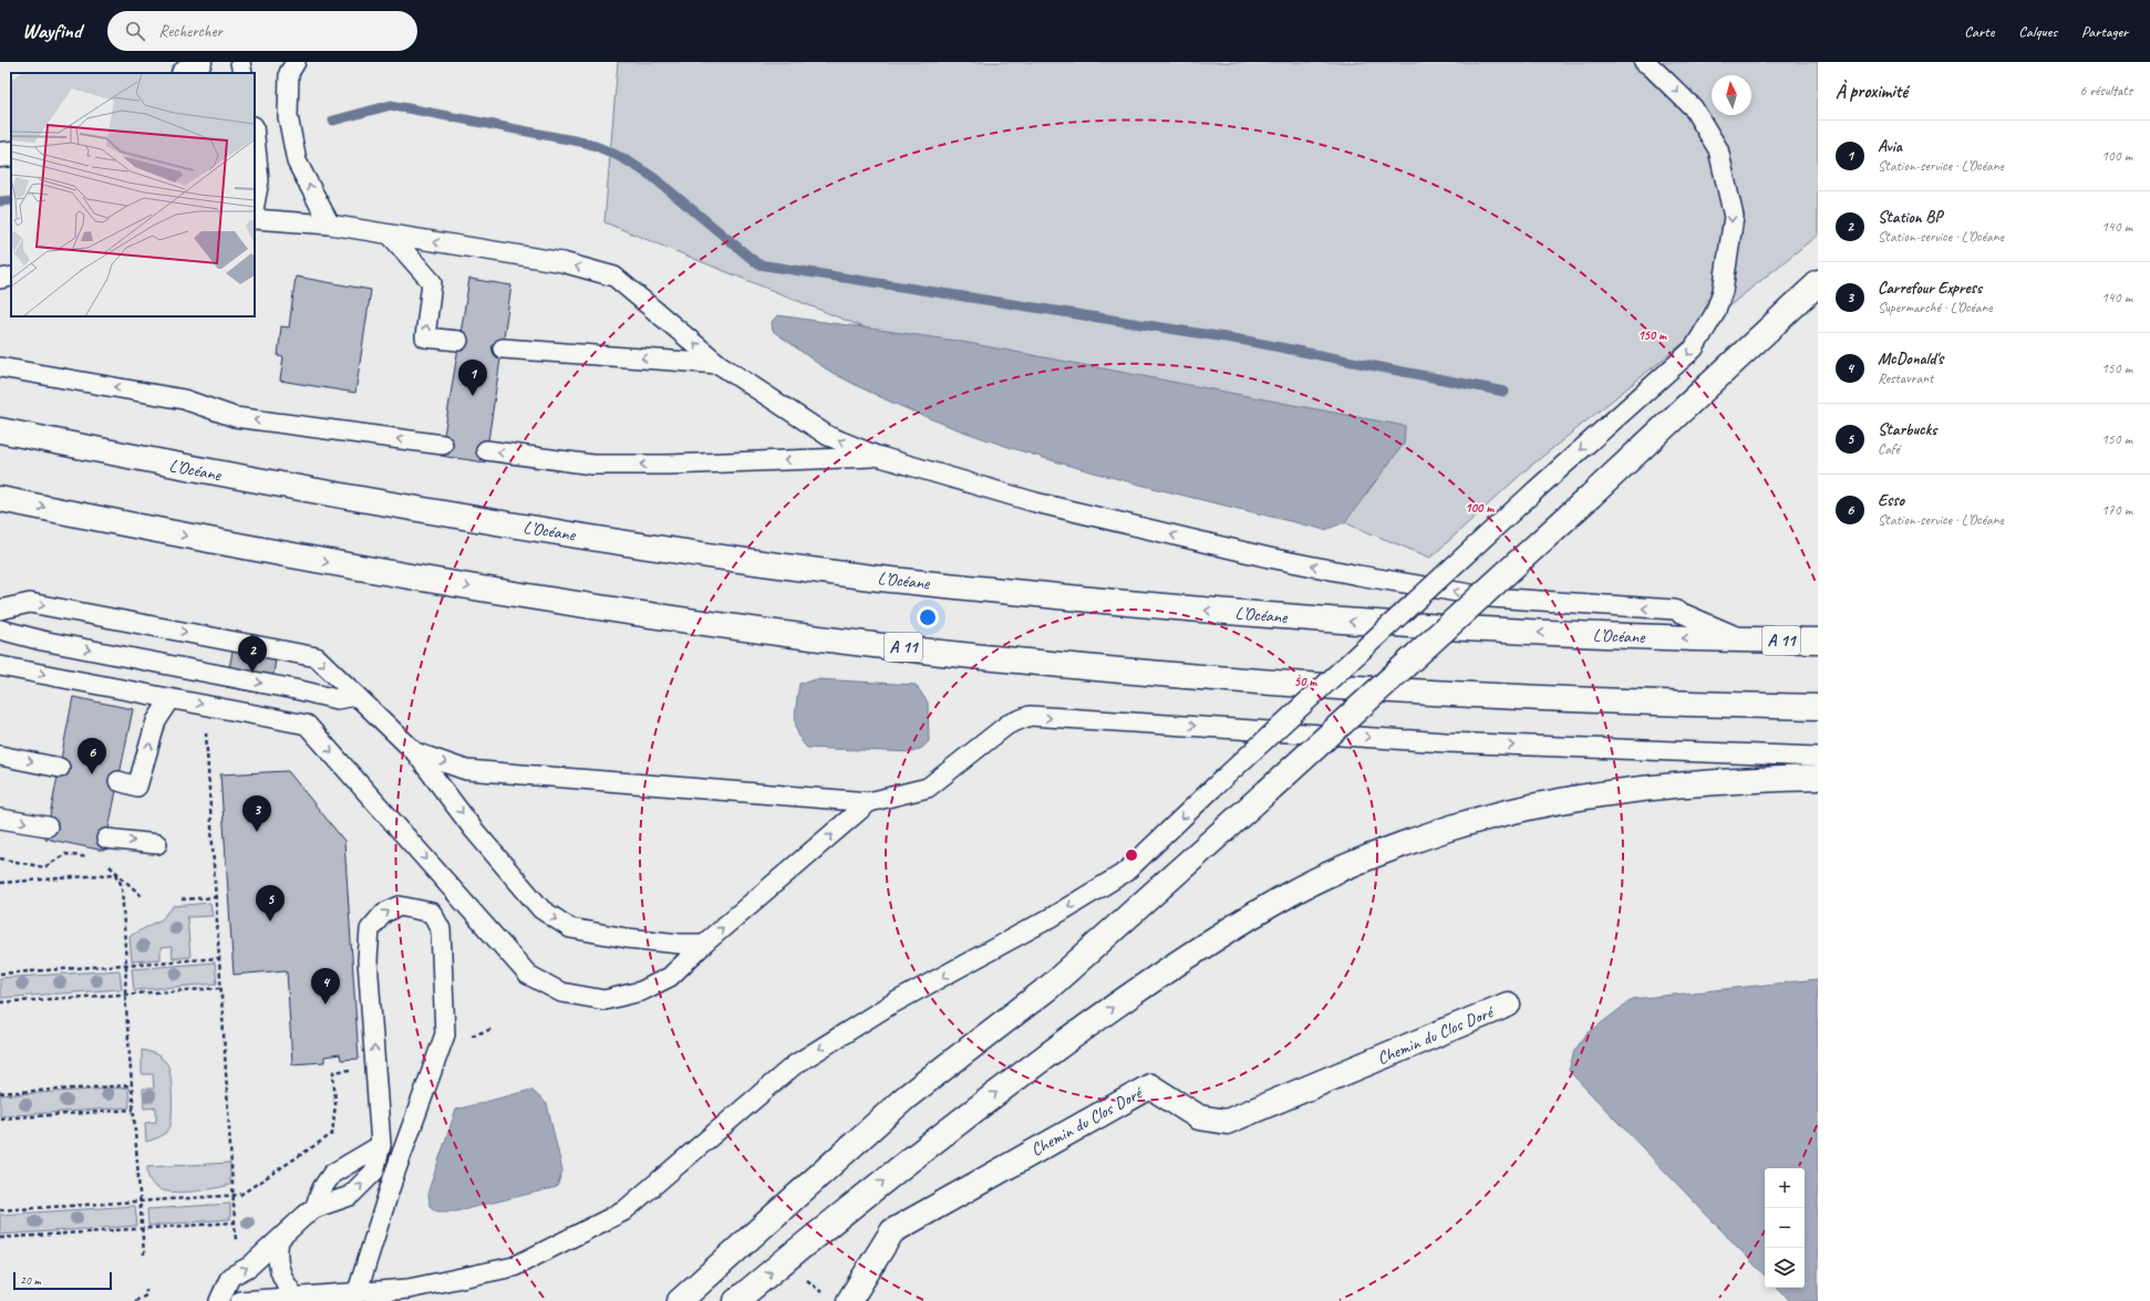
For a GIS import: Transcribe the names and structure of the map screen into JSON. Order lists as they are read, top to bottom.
{
  "streets": {
    "main road": ["L’Océane", "A 11", "Chemin du Clos Doré"]
  },
  "scale_bar": "20 m",
  "north": "top",
  "page": {
    "header": "Wayfind",
    "search": "Rechercher",
    "nav": ["Carte", "Calques", "Partager"],
    "heading": ["À proximité", "6 résultats"],
    "list": [
      {
        "mark": "1",
        "name": "Avia",
        "note": "Station-service · L’Océane",
        "value": "100 m"
      },
      {
        "mark": "2",
        "name": "Station BP",
        "note": "Station-service · L’Océane",
        "value": "140 m"
      },
      {
        "mark": "3",
        "name": "Carrefour Express",
        "note": "Supermarché · L’Océane",
        "value": "140 m"
      },
      {
        "mark": "4",
        "name": "McDonald's",
        "note": "Restaurant",
        "value": "150 m"
      },
      {
        "mark": "5",
        "name": "Starbucks",
        "note": "Café",
        "value": "150 m"
      },
      {
        "mark": "6",
        "name": "Esso",
        "note": "Station-service · L’Océane",
        "value": "170 m"
      }
    ],
    "pins": [
      "1",
      "2",
      "6",
      "3",
      "5",
      "4"
    ],
    "map_buttons": ["+", "−"],
    "scale": "20 m"
  },
  "rings": ["150 m", "100 m", "50 m"]
}
